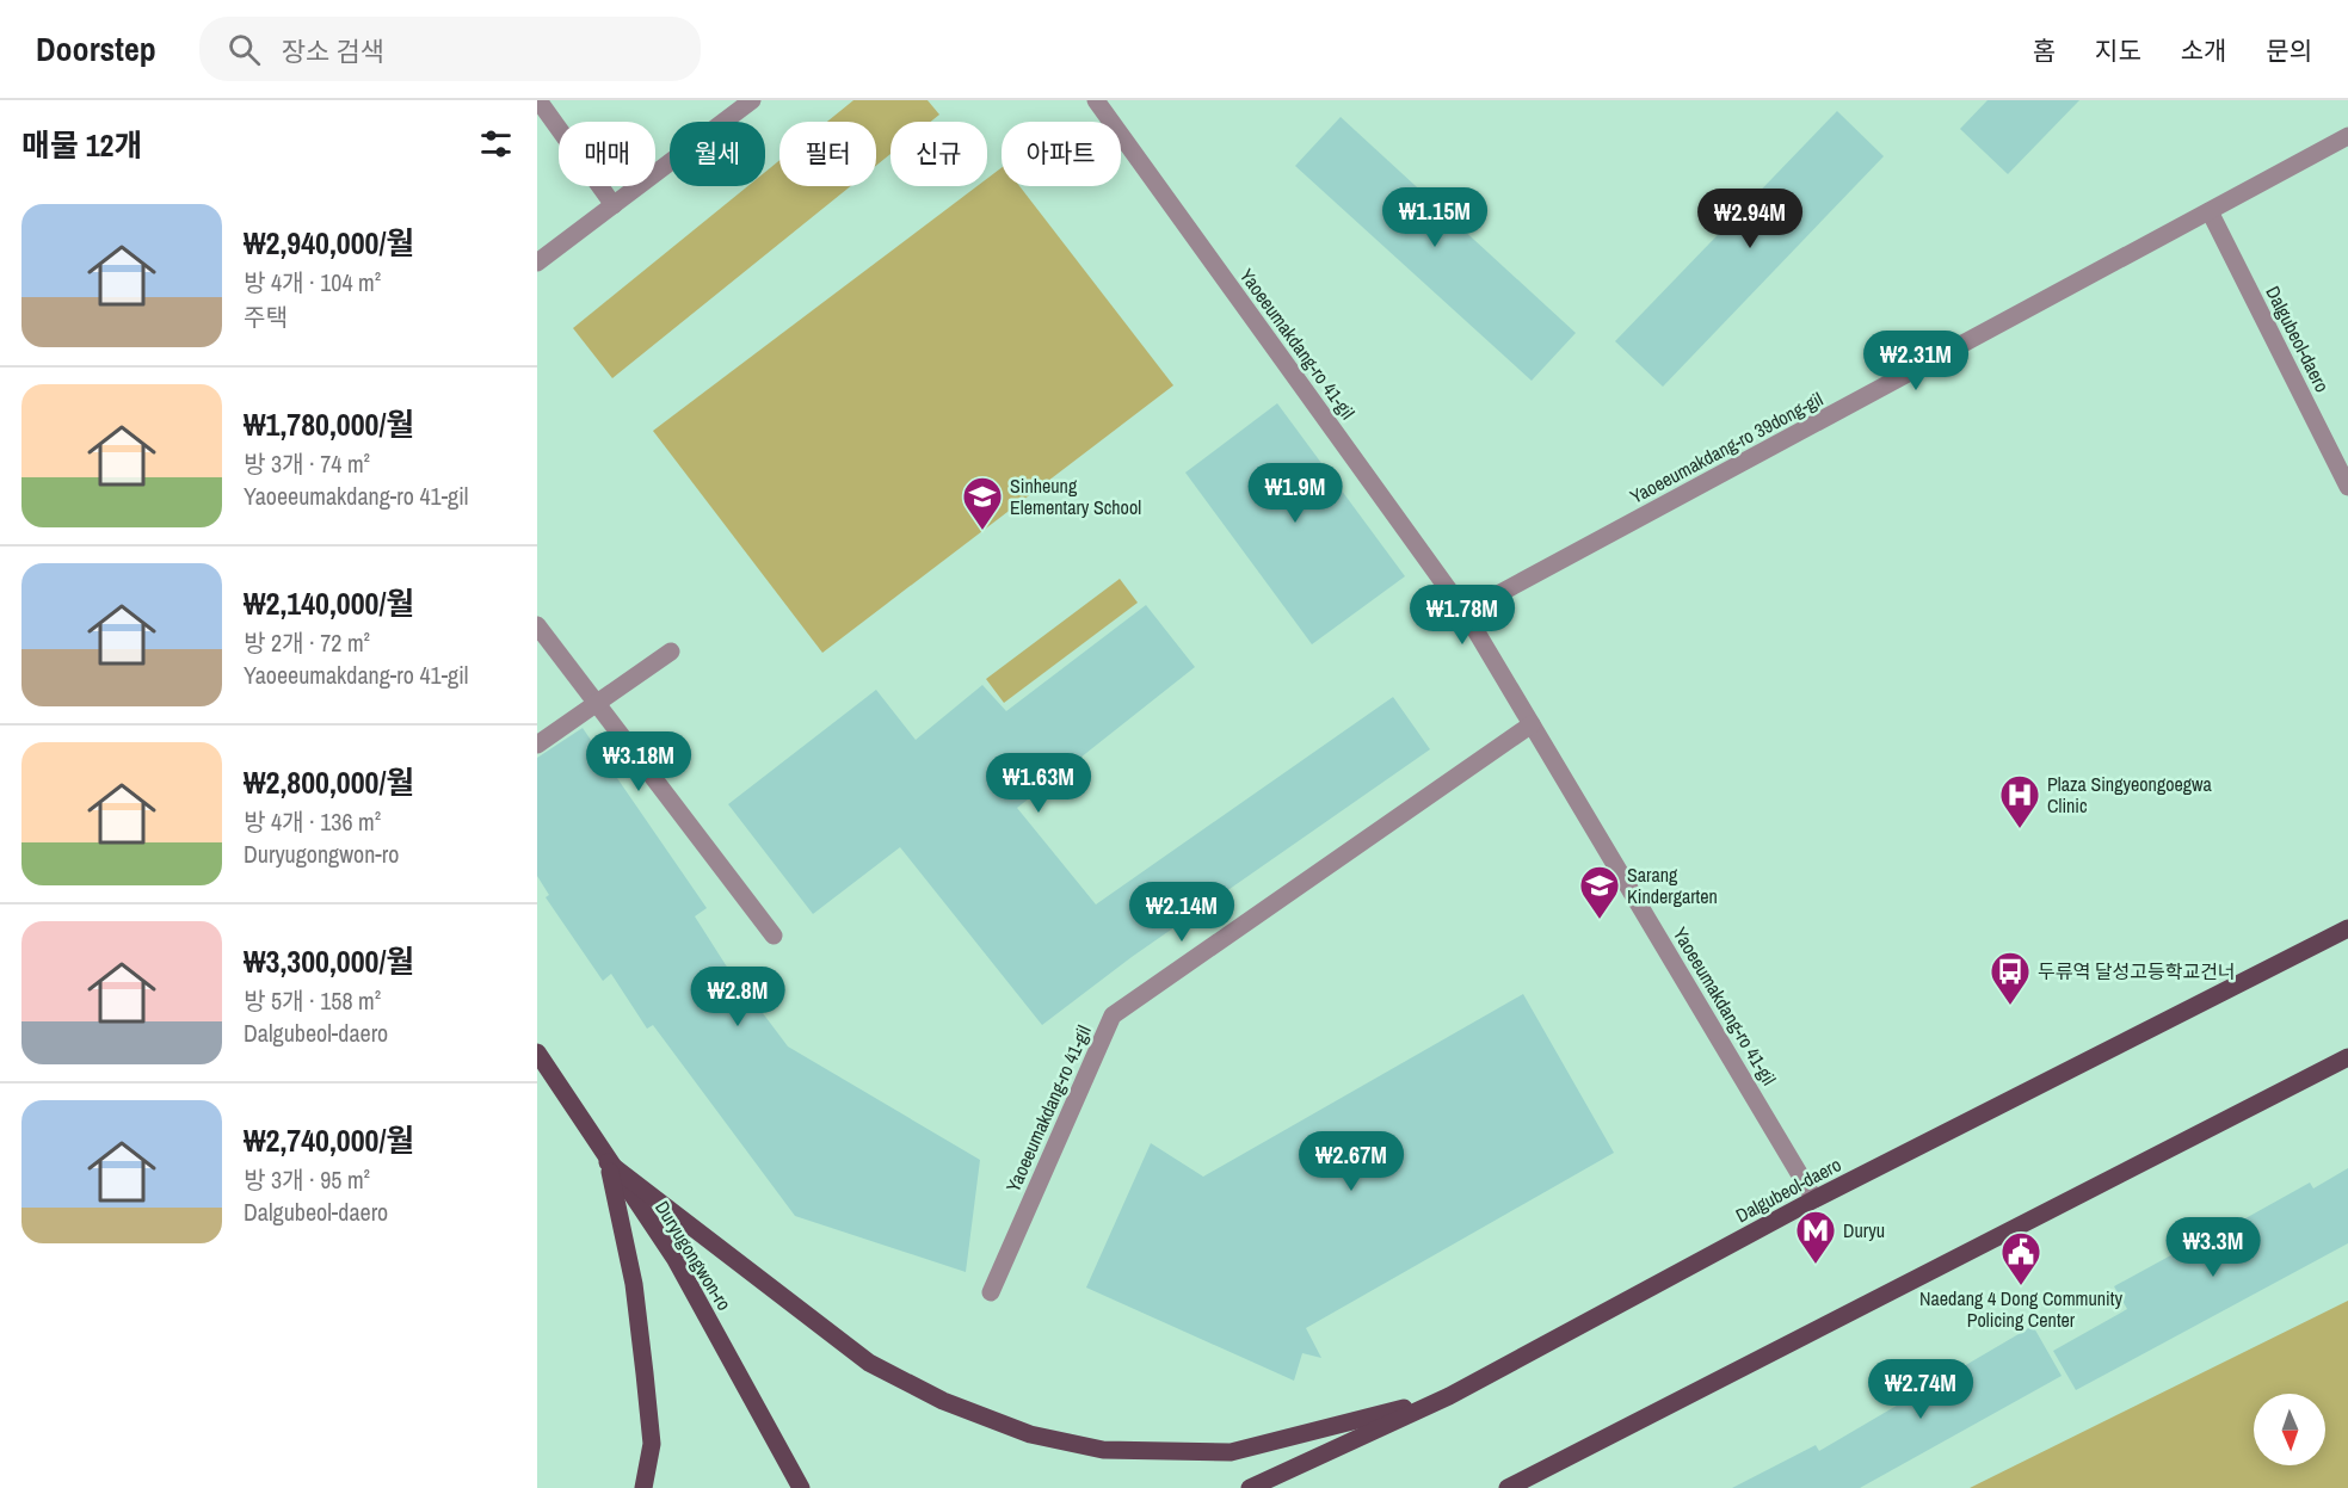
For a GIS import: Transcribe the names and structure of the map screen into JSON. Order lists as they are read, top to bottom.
{
  "streets": {
    "main road": ["Dalgubeol-daero", "Duryugongwon-ro"],
    "street": ["Yaoeeumakdang-ro 41-gil", "Yaoeeumakdang-ro 39dong-gil"]
  },
  "crossings": [
    ["Dalgubeol-daero", "Yaoeeumakdang-ro 41-gil"],
    ["Dalgubeol-daero", "Yaoeeumakdang-ro 39dong-gil"],
    ["Yaoeeumakdang-ro 41-gil", "Yaoeeumakdang-ro 39dong-gil"]
  ],
  "places": {
    "school or university": ["Sinheung Elementary School", "Sarang Kindergarten"],
    "hospital": ["Plaza Singyeongoegwa Clinic"],
    "bus stop": ["두류역 달성고등학교건너"],
    "metro station": ["Duryu"],
    "public building": ["Naedang 4 Dong Community Policing Center"]
  },
  "north": "bottom",
  "page": {
    "header": "Doorstep",
    "search": "장소 검색",
    "nav": [
      "홈",
      "지도",
      "소개",
      "문의"
    ],
    "heading": "매물 12개",
    "chip": [
      "매매",
      "월세",
      "필터",
      "신규",
      "아파트"
    ],
    "list": [
      {
        "name": "₩2,940,000/월",
        "note": "방 4개 · 104 m² · 주택"
      },
      {
        "name": "₩1,780,000/월",
        "note": "방 3개 · 74 m² · Yaoeeumakdang-ro 41-gil"
      },
      {
        "name": "₩2,140,000/월",
        "note": "방 2개 · 72 m² · Yaoeeumakdang-ro 41-gil"
      },
      {
        "name": "₩2,800,000/월",
        "note": "방 4개 · 136 m² · Duryugongwon-ro"
      },
      {
        "name": "₩3,300,000/월",
        "note": "방 5개 · 158 m² · Dalgubeol-daero"
      },
      {
        "name": "₩2,740,000/월",
        "note": "방 3개 · 95 m² · Dalgubeol-daero"
      }
    ],
    "price": [
      "₩1.15M",
      "₩2.94M",
      "₩2.31M",
      "₩1.9M",
      "₩1.78M",
      "₩3.18M",
      "₩1.63M",
      "₩2.14M",
      "₩2.8M",
      "₩2.67M",
      "₩3.3M",
      "₩2.74M"
    ]
  }
}
